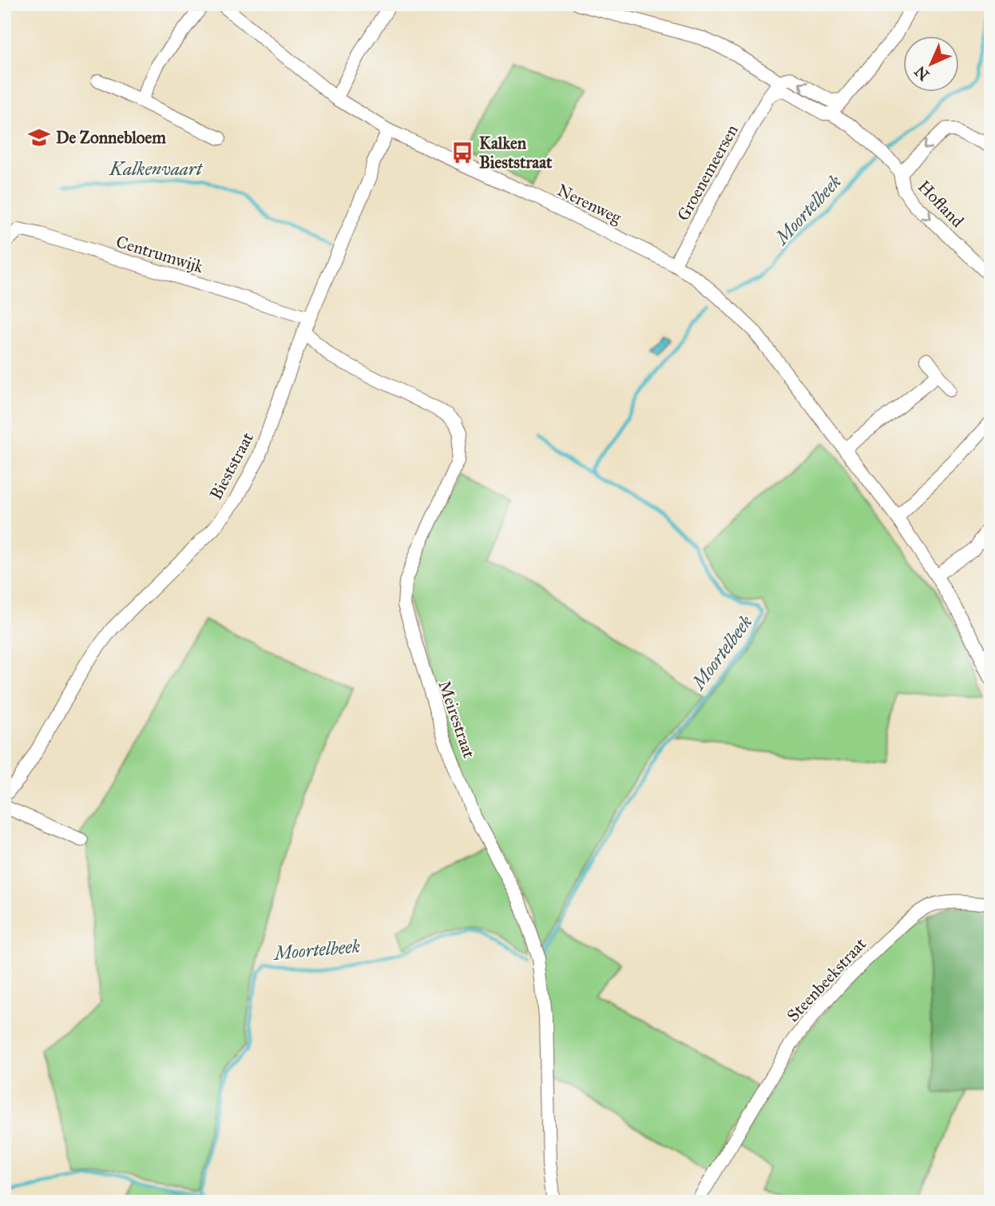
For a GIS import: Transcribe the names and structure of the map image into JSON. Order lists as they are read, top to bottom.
{
  "streets": {
    "street": [
      "Groenemeersen",
      "Nerenweg",
      "Hofland",
      "Centrumwijk",
      "Bieststraat",
      "Meirestraat",
      "Steenbeekstraat"
    ]
  },
  "crossings": [
    ["Groenemeersen", "Nerenweg"],
    ["Nerenweg", "Bieststraat"],
    ["Centrumwijk", "Bieststraat"],
    ["Bieststraat", "Meirestraat"]
  ],
  "water": ["Kalkenvaart", "Moortelbeek"],
  "places": {
    "school or university": ["De Zonnebloem"],
    "bus stop": ["Kalken Bieststraat"]
  },
  "north": "bottom left"
}
